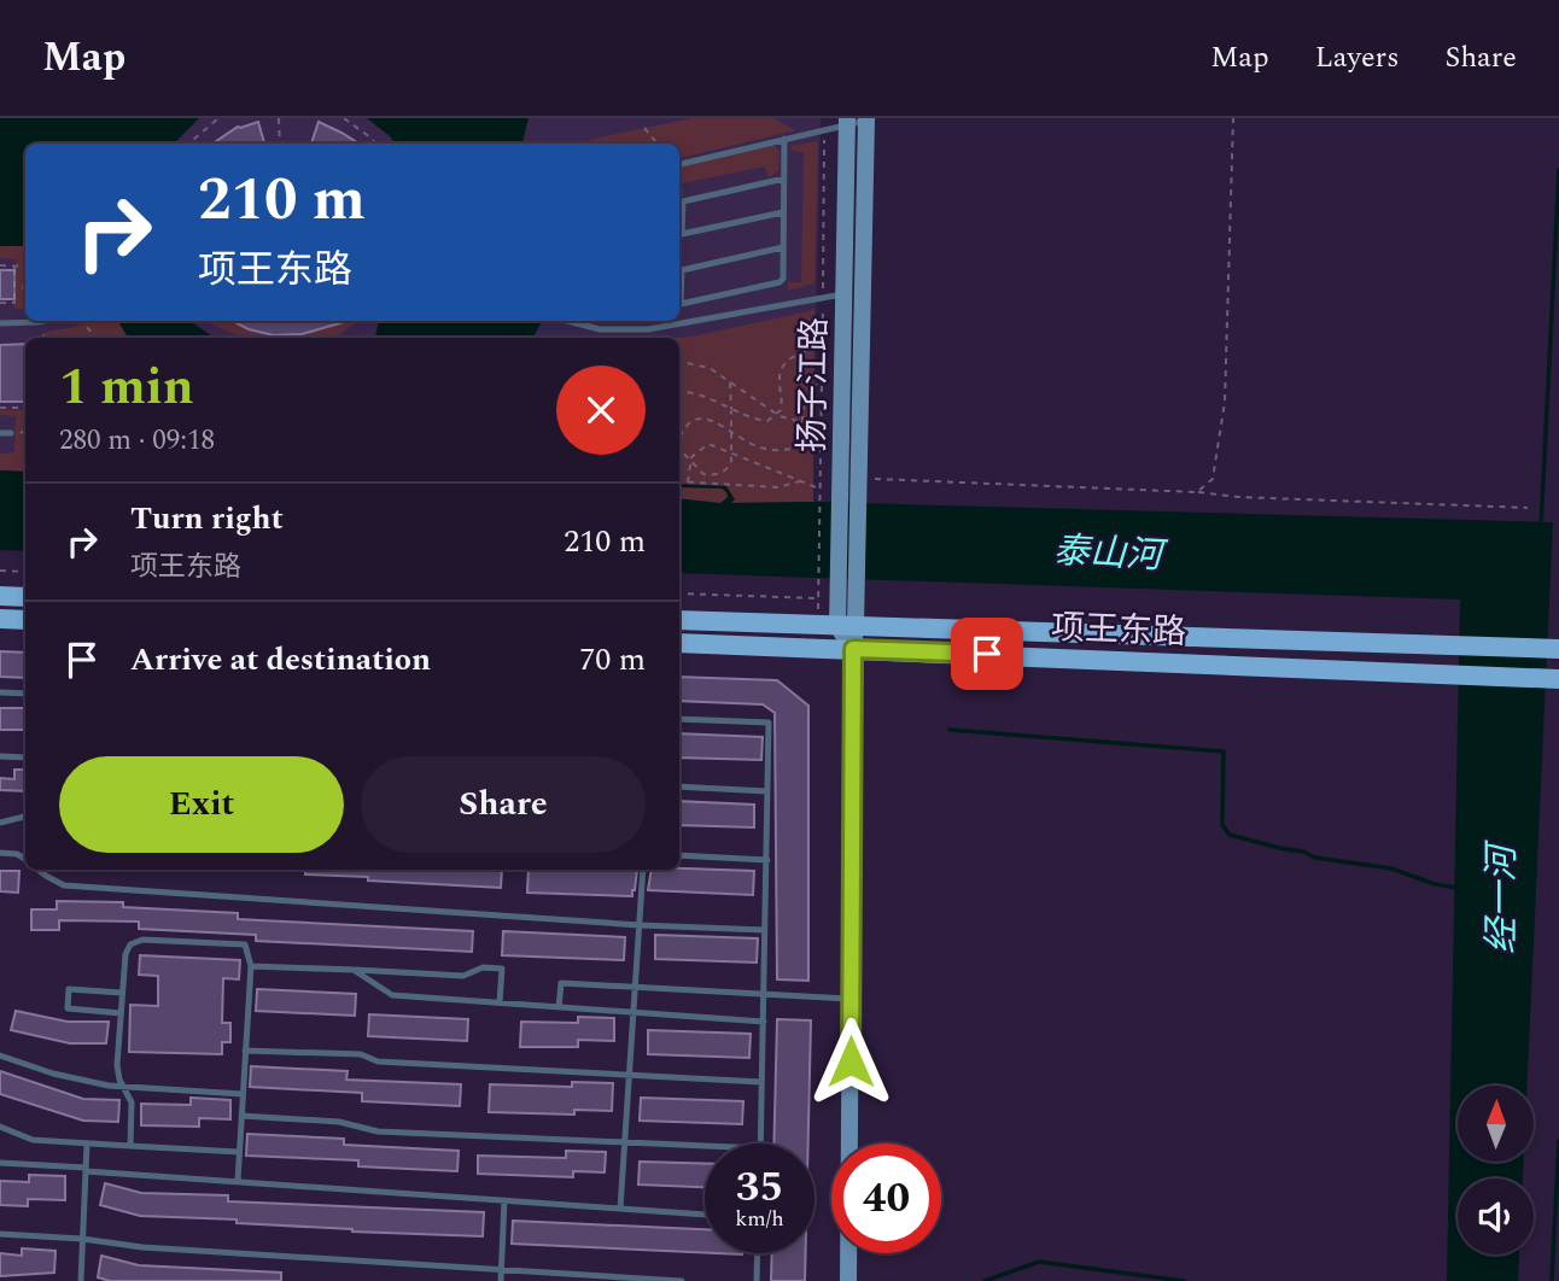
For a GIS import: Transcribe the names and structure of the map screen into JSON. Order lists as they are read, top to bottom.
{
  "streets": {
    "main road": ["项王东路"],
    "street": ["扬子江路"]
  },
  "crossings": [
    ["扬子江路", "项王东路"]
  ],
  "water": ["泰山河", "经一河"],
  "north": "top",
  "page": {
    "header": "Map",
    "nav": ["Map", "Layers", "Share"],
    "turn": ["210 m", "项王东路"],
    "heading": ["1 min", "280 m · 09:18"],
    "list": [
      {
        "name": "Turn right",
        "note": "项王东路",
        "value": "210 m"
      },
      {
        "name": "Arrive at destination",
        "value": "70 m"
      }
    ],
    "buttons": ["Exit", "Share"],
    "speed": "35 km/h",
    "limit": "40"
  }
}
